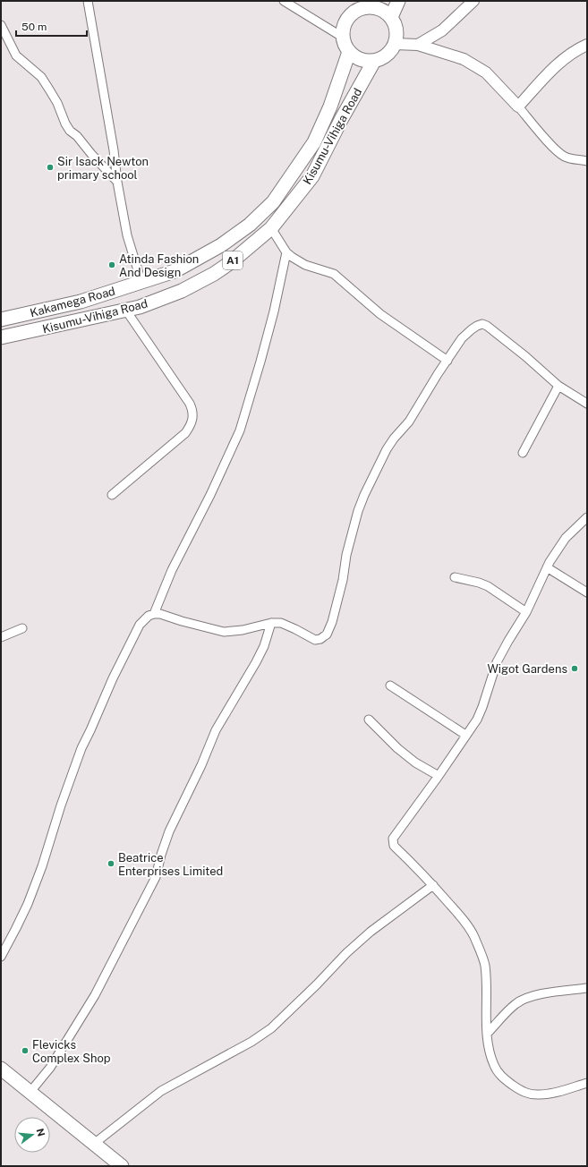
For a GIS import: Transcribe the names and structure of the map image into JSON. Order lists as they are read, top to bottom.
{
  "streets": {
    "main road": ["Kisumu-Vihiga Road", "A1", "Kakamega Road"]
  },
  "crossings": [
    ["Kisumu-Vihiga Road", "Kakamega Road"]
  ],
  "places": [
    "Sir Isack Newton primary school",
    "Atinda Fashion And Design",
    "Wigot Gardens",
    "Beatrice Enterprises Limited",
    "Flevicks Complex Shop"
  ],
  "scale_bar": "50 m",
  "north": "right"
}
